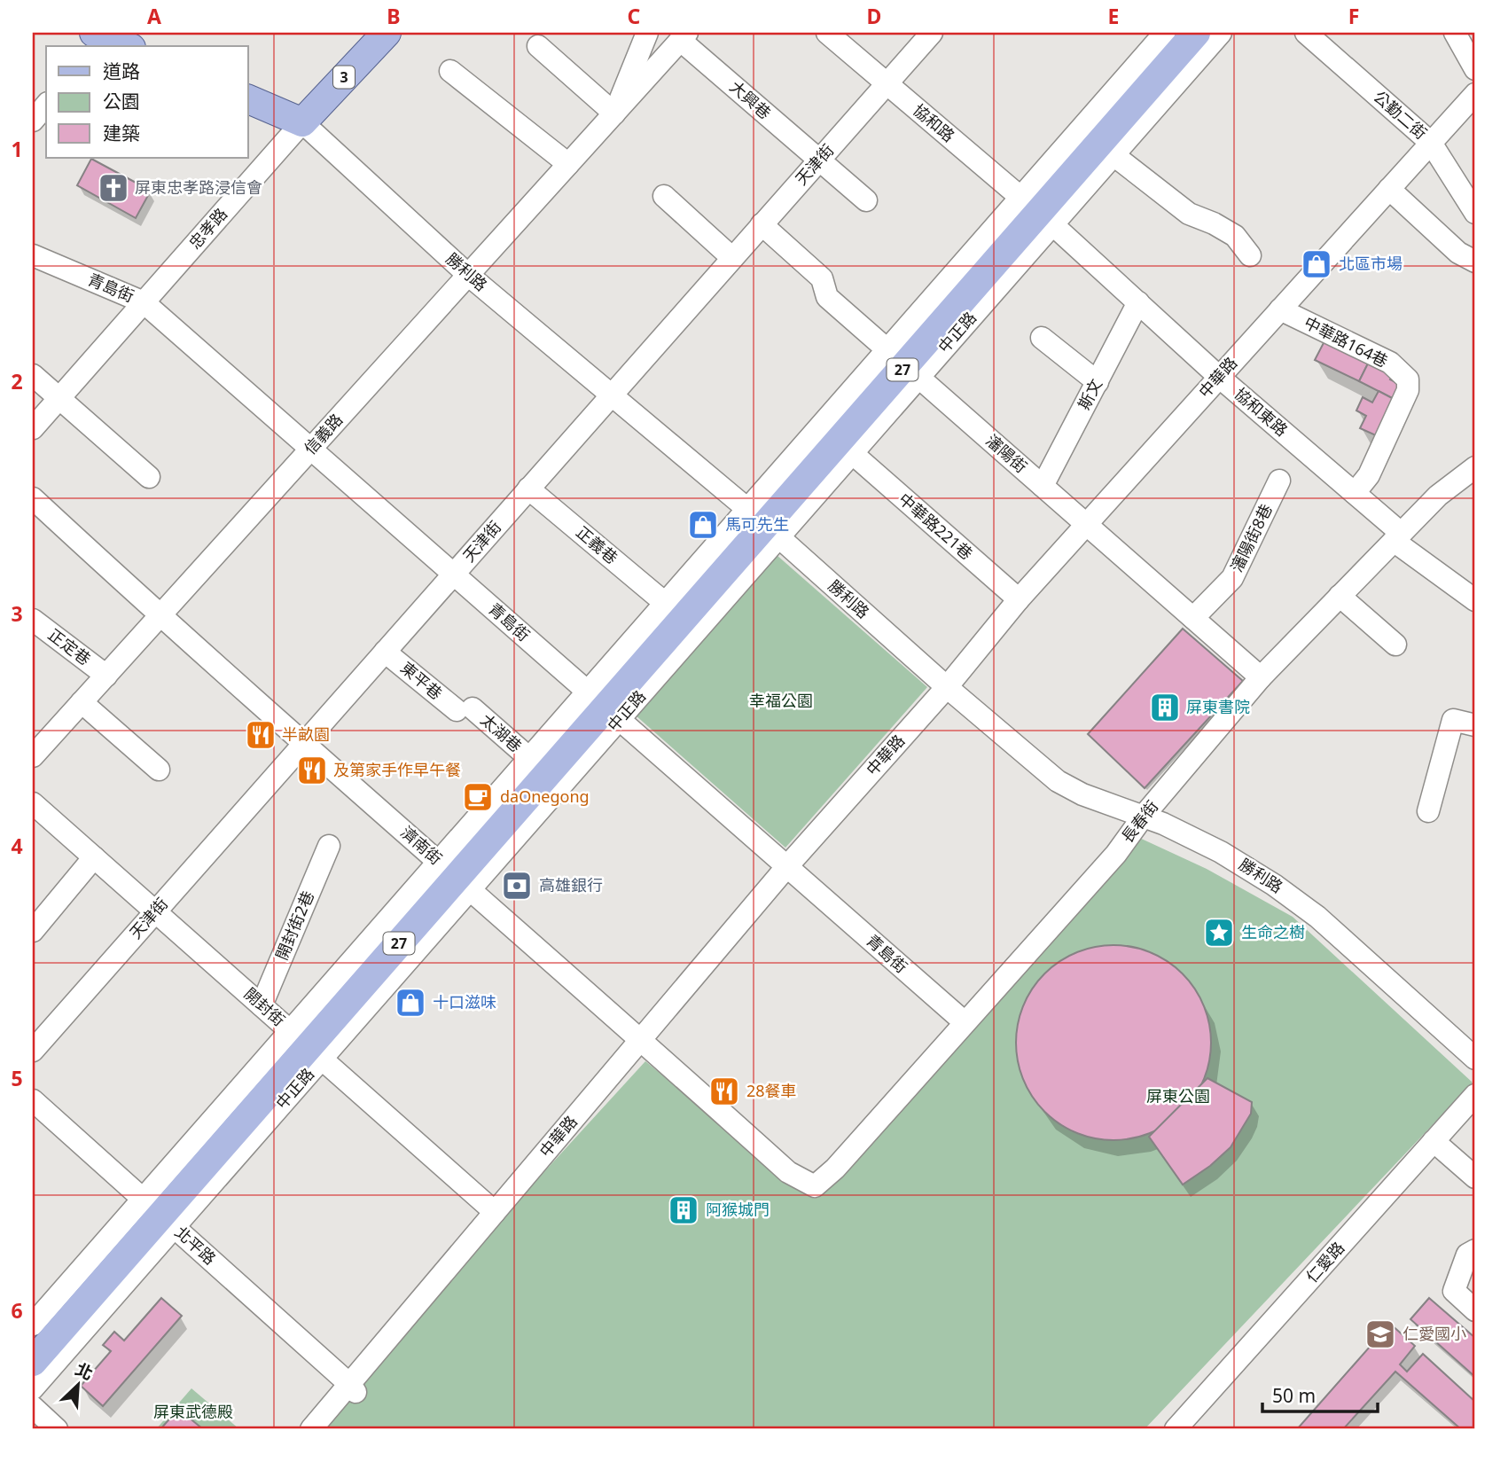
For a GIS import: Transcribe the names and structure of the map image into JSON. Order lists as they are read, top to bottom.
{
  "streets": {
    "main road": [
      "3",
      "忠孝路",
      "勝利路",
      "中正路",
      "27"
    ],
    "street": [
      "大興巷",
      "公勤二街",
      "協和路",
      "天津街",
      "青島街",
      "中華路164巷",
      "中華路",
      "斯文",
      "協和東路",
      "信義路",
      "瀋陽街",
      "中華路221巷",
      "瀋陽街8巷",
      "正義巷",
      "正定巷",
      "東平巷",
      "太湖巷",
      "長春街",
      "濟南街",
      "開封街2巷",
      "開封街",
      "北平路",
      "仁愛路"
    ]
  },
  "crossings": [
    ["大興巷", "天津街"],
    ["大興巷", "信義路"],
    ["公勤二街", "中華路"],
    ["協和路", "天津街"],
    ["協和路", "中正路"],
    ["協和路", "協和東路"],
    ["天津街", "勝利路"],
    ["天津街", "青島街"],
    ["天津街", "瀋陽街"],
    ["天津街", "正義巷"],
    ["天津街", "東平巷"],
    ["天津街", "濟南街"],
    ["天津街", "開封街"],
    ["忠孝路", "勝利路"],
    ["忠孝路", "青島街"],
    ["勝利路", "中正路"],
    ["勝利路", "中華路"],
    ["勝利路", "信義路"],
    ["勝利路", "長春街"],
    ["青島街", "中正路"],
    ["青島街", "中華路"],
    ["青島街", "信義路"],
    ["青島街", "長春街"],
    ["中正路", "協和東路"],
    ["中正路", "瀋陽街"],
    ["中正路", "中華路221巷"],
    ["中正路", "正義巷"],
    ["中正路", "太湖巷"],
    ["中正路", "濟南街"],
    ["中正路", "開封街"],
    ["中正路", "北平路"],
    ["中華路164巷", "中華路"],
    ["中華路164巷", "協和東路"],
    ["中華路", "協和東路"],
    ["中華路", "瀋陽街"],
    ["中華路", "中華路221巷"],
    ["中華路", "濟南街"],
    ["中華路", "開封街"],
    ["中華路", "北平路"],
    ["斯文", "協和東路"],
    ["斯文", "瀋陽街"],
    ["協和東路", "長春街"],
    ["信義路", "正定巷"],
    ["信義路", "濟南街"],
    ["瀋陽街", "瀋陽街8巷"],
    ["瀋陽街", "長春街"],
    ["東平巷", "太湖巷"],
    ["長春街", "濟南街"],
    ["開封街2巷", "開封街"]
  ],
  "parks": ["幸福公園", "屏東公園", "屏東武德殿"],
  "places": {
    "church": ["屏東忠孝路浸信會"],
    "shop": ["北區市場", "馬可先生", "十口滋味"],
    "building": ["屏東書院", "阿猴城門"],
    "restaurant": ["半畝園", "及第家手作早午餐", "28餐車"],
    "cafe": ["daOnegong"],
    "bank": ["高雄銀行"],
    "place": ["生命之樹"],
    "school or university": ["仁愛國小"]
  },
  "legend": ["道路", "公園", "建築"],
  "scale_bar": "50 m",
  "north": "top right",
  "grid": {
    "columns": [
      "A",
      "B",
      "C",
      "D",
      "E",
      "F"
    ],
    "rows": [
      "1",
      "2",
      "3",
      "4",
      "5",
      "6"
    ]
  }
}
